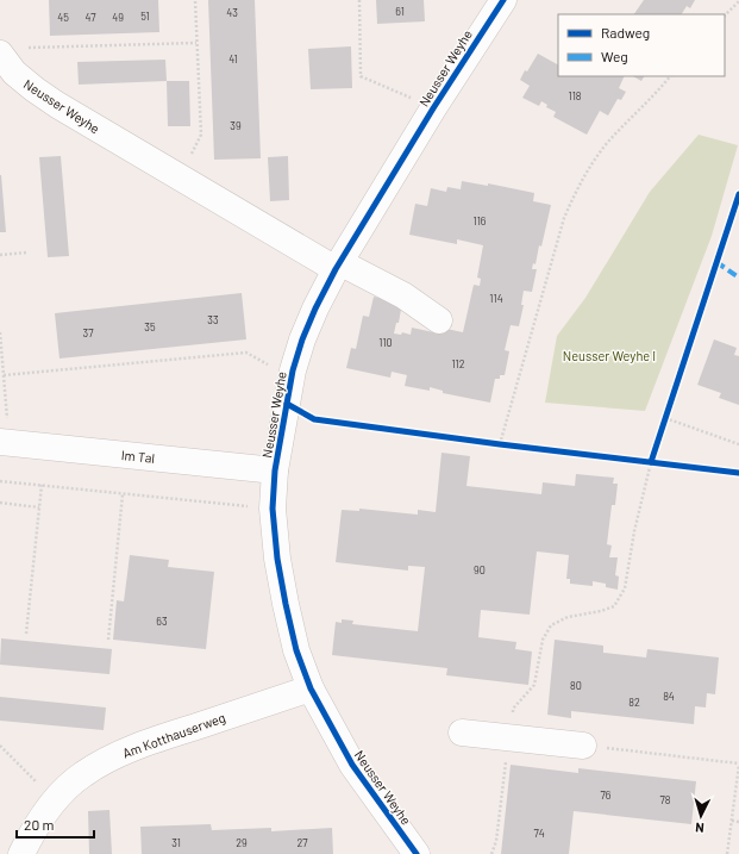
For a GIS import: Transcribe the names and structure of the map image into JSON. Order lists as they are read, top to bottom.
{
  "streets": {
    "street": ["Neusser Weyhe", "Im Tal", "Am Kotthauserweg"]
  },
  "crossings": [
    ["Neusser Weyhe", "Im Tal"],
    ["Neusser Weyhe", "Am Kotthauserweg"]
  ],
  "parks": ["Neusser Weyhe I"],
  "house_numbers": [
    "61",
    "43",
    "51",
    "45",
    "47",
    "49",
    "41",
    "118",
    "39",
    "116",
    "114",
    "33",
    "35",
    "37",
    "110",
    "112",
    "90",
    "63",
    "80",
    "84",
    "82",
    "76",
    "78",
    "74",
    "31",
    "29",
    "27"
  ],
  "legend": ["Radweg", "Weg"],
  "scale_bar": "20 m",
  "north": "bottom"
}
